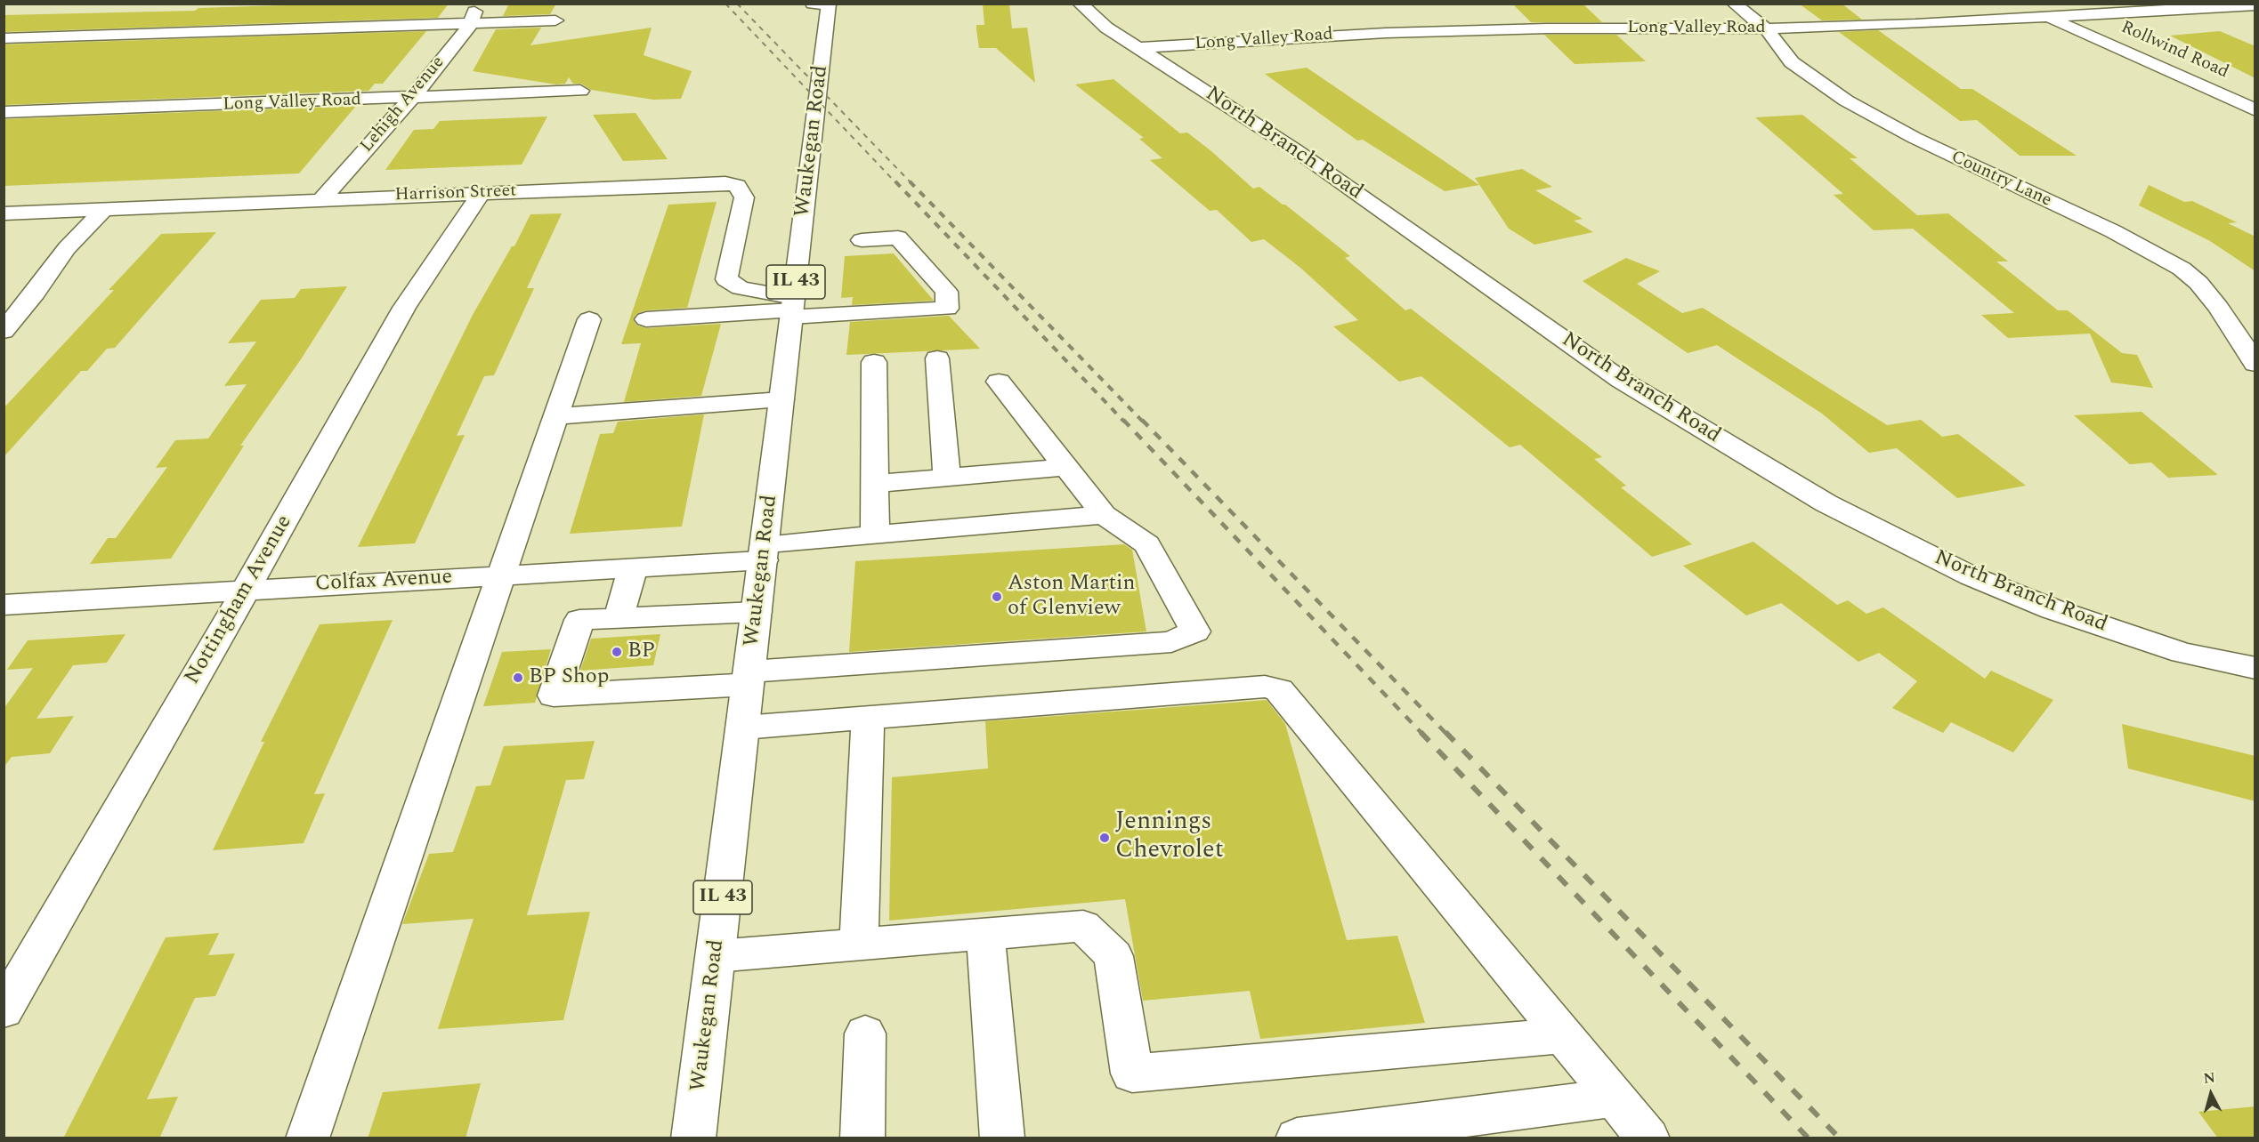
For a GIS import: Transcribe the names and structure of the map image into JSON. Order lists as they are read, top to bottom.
{
  "streets": {
    "street": [
      "Long Valley Road",
      "Rollwind Road",
      "Lehigh Avenue",
      "Waukegan Road",
      "North Branch Road",
      "Country Lane",
      "Harrison Street",
      "IL 43",
      "Colfax Avenue",
      "Nottingham Avenue"
    ]
  },
  "crossings": [
    ["Long Valley Road", "Rollwind Road"],
    ["Long Valley Road", "Lehigh Avenue"],
    ["Long Valley Road", "North Branch Road"],
    ["Long Valley Road", "Country Lane"],
    ["Lehigh Avenue", "Harrison Street"],
    ["Waukegan Road", "Harrison Street"],
    ["Waukegan Road", "Colfax Avenue"],
    ["Harrison Street", "Nottingham Avenue"],
    ["Colfax Avenue", "Nottingham Avenue"]
  ],
  "places": [
    "Aston Martin of Glenview",
    "BP",
    "BP Shop",
    "Jennings Chevrolet"
  ],
  "north": "top"
}
